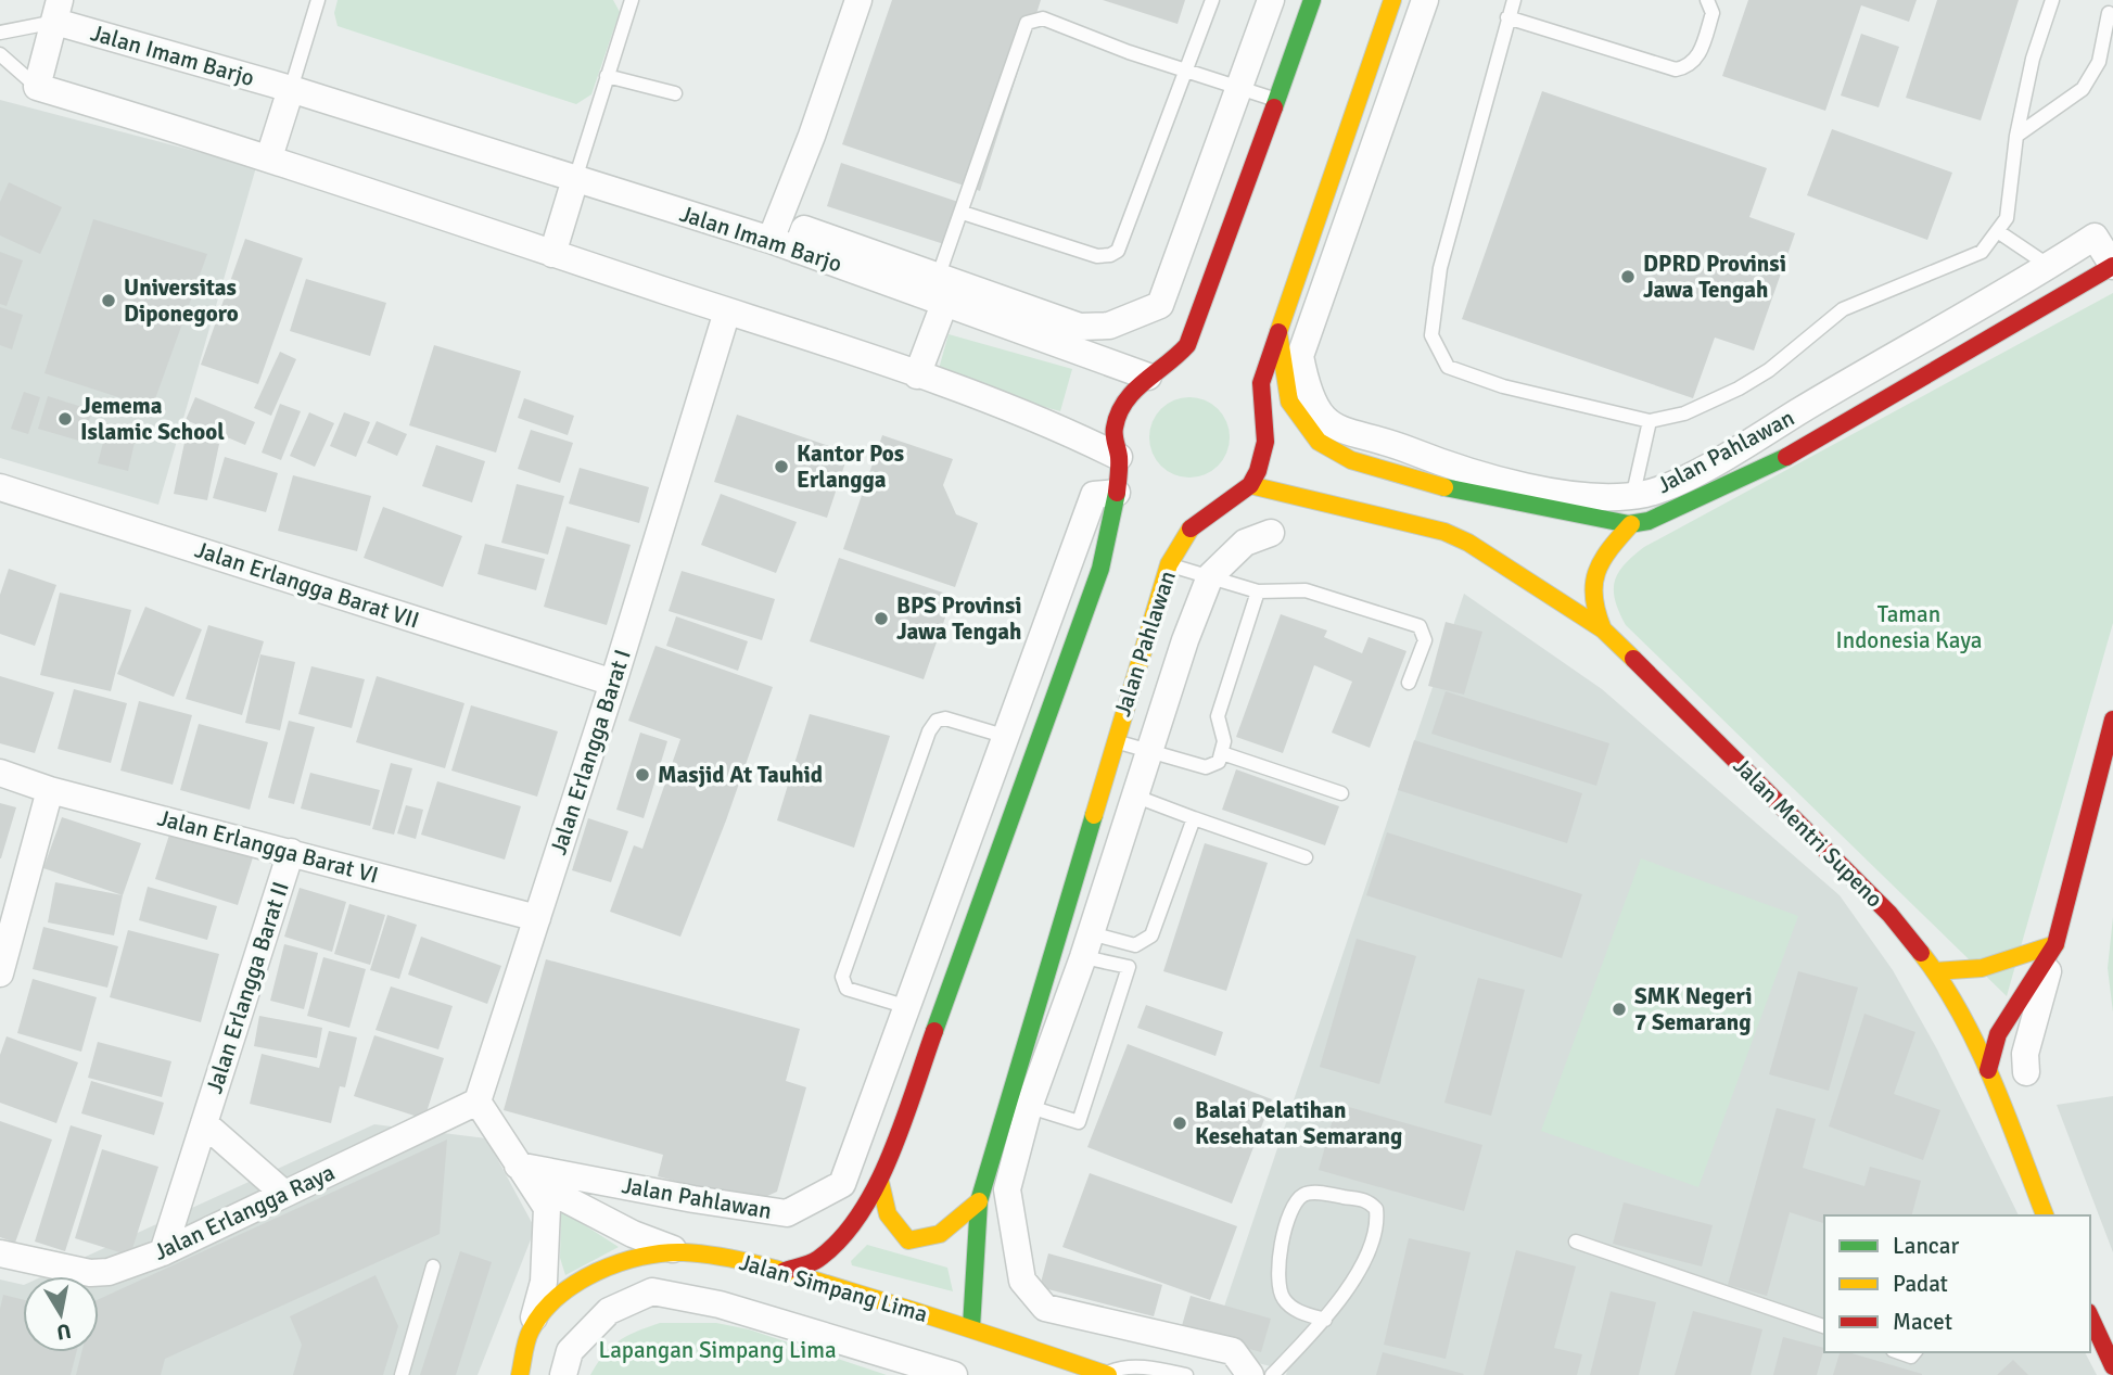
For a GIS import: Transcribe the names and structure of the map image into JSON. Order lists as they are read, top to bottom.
{
  "streets": {
    "main road": ["Jalan Pahlawan", "Jalan Mentri Supeno", "Jalan Simpang Lima"],
    "street": [
      "Jalan Imam Barjo",
      "Jalan Erlangga Barat VII",
      "Jalan Erlangga Barat I",
      "Jalan Erlangga Barat VI",
      "Jalan Erlangga Barat II",
      "Jalan Erlangga Raya"
    ]
  },
  "crossings": [
    ["Jalan Pahlawan", "Jalan Mentri Supeno"],
    ["Jalan Pahlawan", "Jalan Simpang Lima"],
    ["Jalan Erlangga Barat VII", "Jalan Erlangga Barat I"],
    ["Jalan Erlangga Barat I", "Jalan Erlangga Barat VI"],
    ["Jalan Erlangga Barat I", "Jalan Erlangga Raya"],
    ["Jalan Erlangga Barat VI", "Jalan Erlangga Barat II"],
    ["Jalan Erlangga Barat II", "Jalan Erlangga Raya"]
  ],
  "parks": ["Taman Indonesia Kaya", "Lapangan Simpang Lima"],
  "places": [
    "DPRD Provinsi Jawa Tengah",
    "Universitas Diponegoro",
    "Jemema Islamic School",
    "Kantor Pos Erlangga",
    "BPS Provinsi Jawa Tengah",
    "Masjid At Tauhid",
    "SMK Negeri 7 Semarang",
    "Balai Pelatihan Kesehatan Semarang"
  ],
  "legend": ["Lancar", "Padat", "Macet"],
  "north": "bottom"
}
